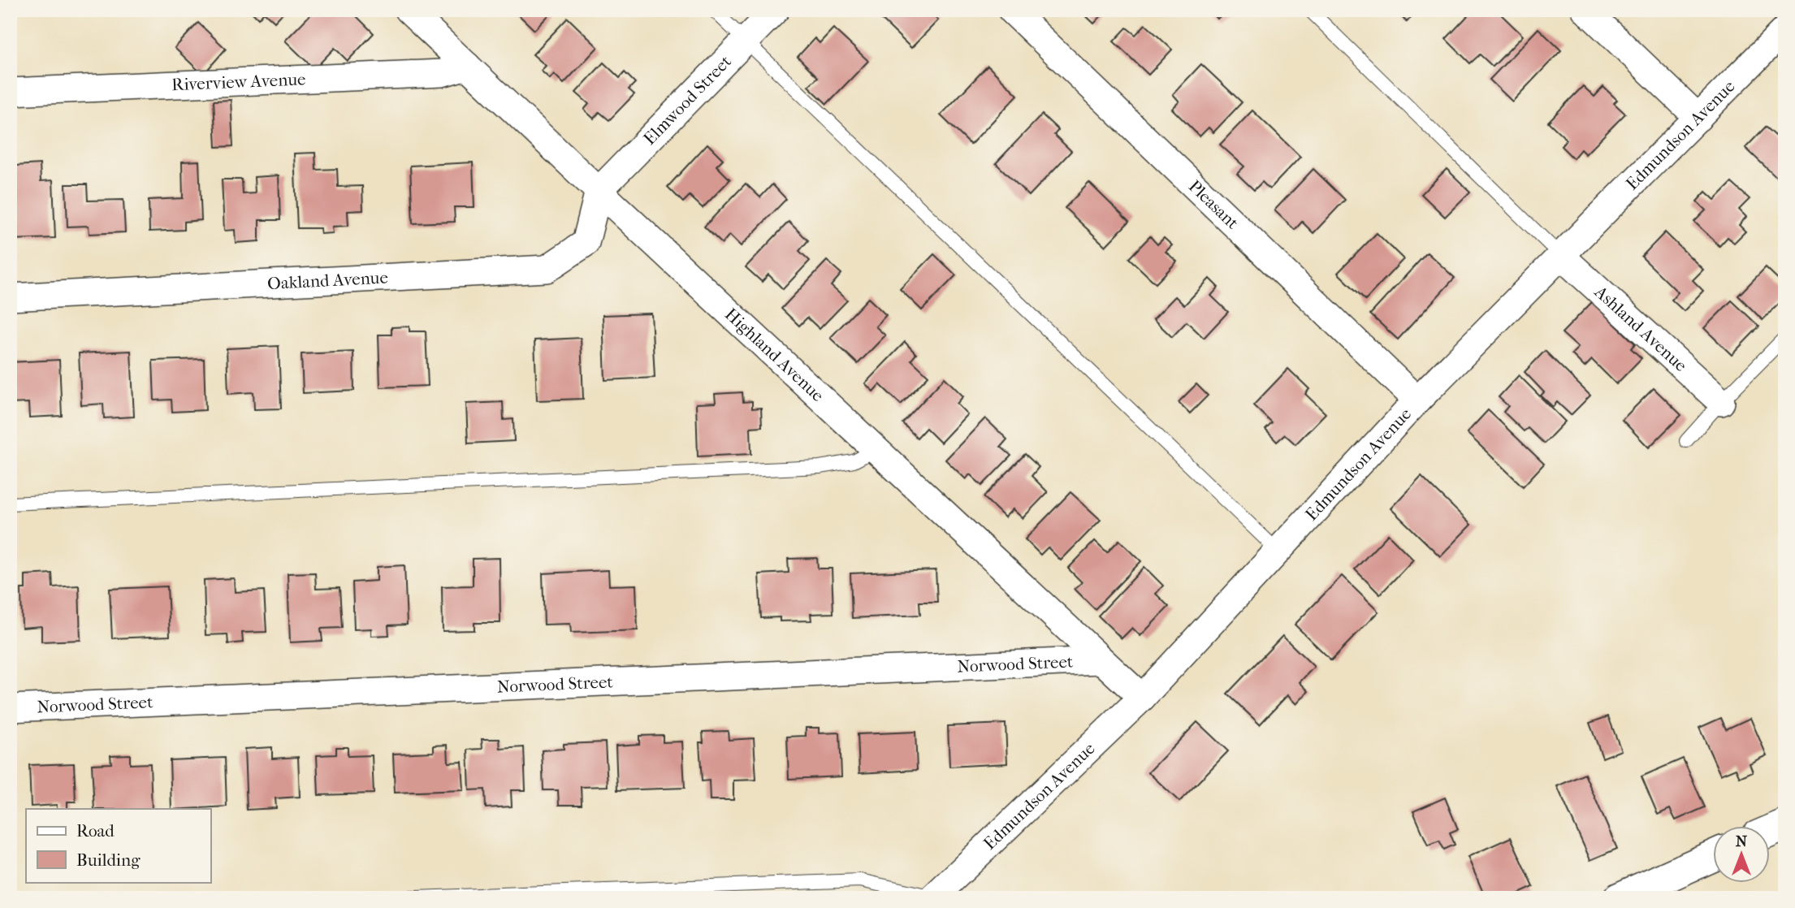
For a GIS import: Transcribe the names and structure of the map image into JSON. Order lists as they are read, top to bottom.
{
  "streets": {
    "street": [
      "Riverview Avenue",
      "Elmwood Street",
      "Edmundson Avenue",
      "Pleasant",
      "Oakland Avenue",
      "Ashland Avenue",
      "Highland Avenue",
      "Norwood Street"
    ]
  },
  "crossings": [
    ["Riverview Avenue", "Highland Avenue"],
    ["Elmwood Street", "Oakland Avenue"],
    ["Elmwood Street", "Highland Avenue"],
    ["Edmundson Avenue", "Pleasant"],
    ["Edmundson Avenue", "Ashland Avenue"],
    ["Edmundson Avenue", "Highland Avenue"],
    ["Oakland Avenue", "Highland Avenue"],
    ["Highland Avenue", "Norwood Street"]
  ],
  "legend": ["Road", "Building"],
  "north": "top"
}
